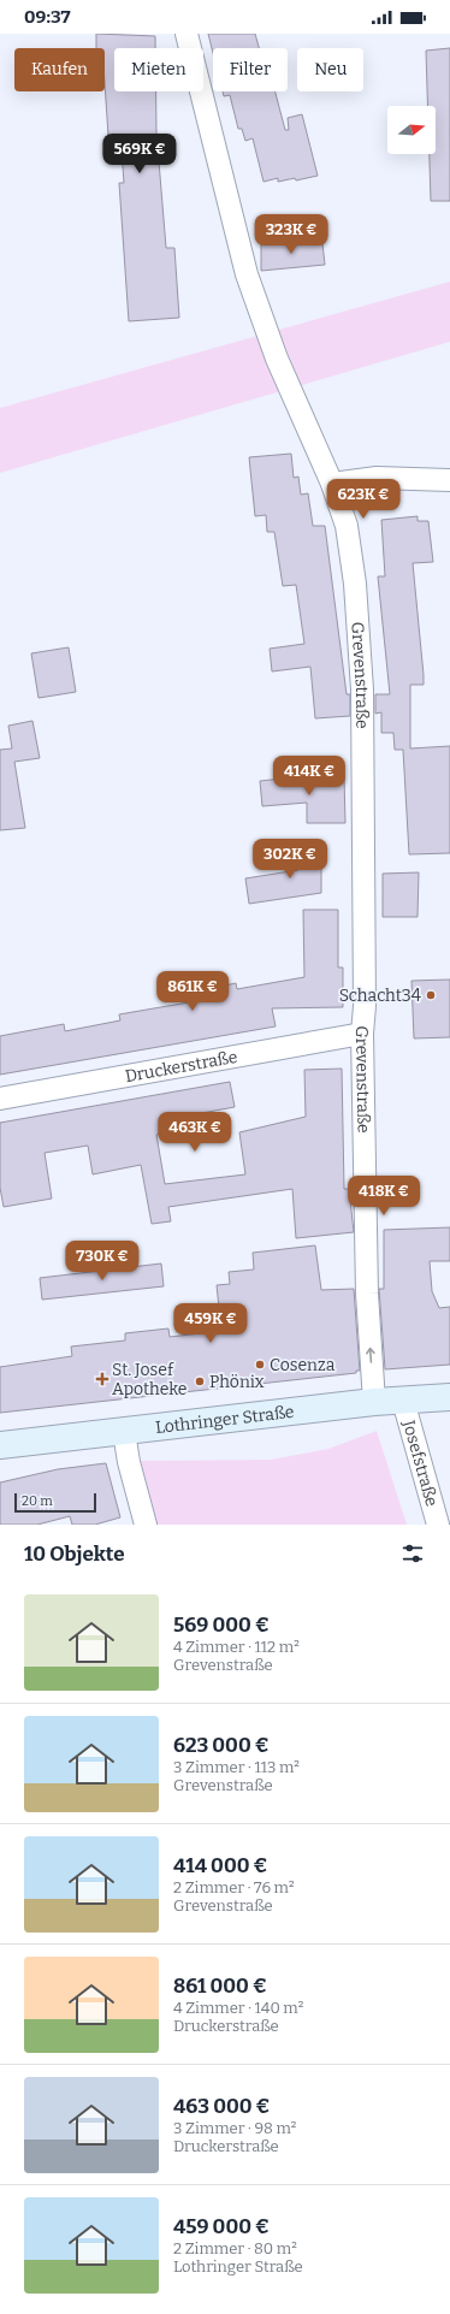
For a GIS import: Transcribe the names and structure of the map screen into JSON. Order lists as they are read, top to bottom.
{
  "streets": {
    "street": [
      "Grevenstraße",
      "Druckerstraße",
      "Lothringer Straße",
      "Josefstraße"
    ]
  },
  "crossings": [
    ["Grevenstraße", "Druckerstraße"],
    ["Grevenstraße", "Lothringer Straße"],
    ["Lothringer Straße", "Josefstraße"]
  ],
  "places": {
    "other": ["Schacht34", "Cosenza", "Phönix"],
    "health": ["St. Josef Apotheke"]
  },
  "scale_bar": "20 m",
  "north": "right",
  "page": {
    "status": "09:37",
    "chip": [
      "Kaufen",
      "Mieten",
      "Filter",
      "Neu"
    ],
    "price": [
      "569K €",
      "323K €",
      "623K €",
      "414K €",
      "302K €",
      "861K €",
      "463K €",
      "418K €",
      "730K €",
      "459K €"
    ],
    "scale": "20 m",
    "heading": "10 Objekte",
    "list": [
      {
        "name": "569 000 €",
        "note": "4 Zimmer · 112 m² · Grevenstraße"
      },
      {
        "name": "623 000 €",
        "note": "3 Zimmer · 113 m² · Grevenstraße"
      },
      {
        "name": "414 000 €",
        "note": "2 Zimmer · 76 m² · Grevenstraße"
      },
      {
        "name": "861 000 €",
        "note": "4 Zimmer · 140 m² · Druckerstraße"
      },
      {
        "name": "463 000 €",
        "note": "3 Zimmer · 98 m² · Druckerstraße"
      },
      {
        "name": "459 000 €",
        "note": "2 Zimmer · 80 m² · Lothringer Straße"
      }
    ]
  }
}
